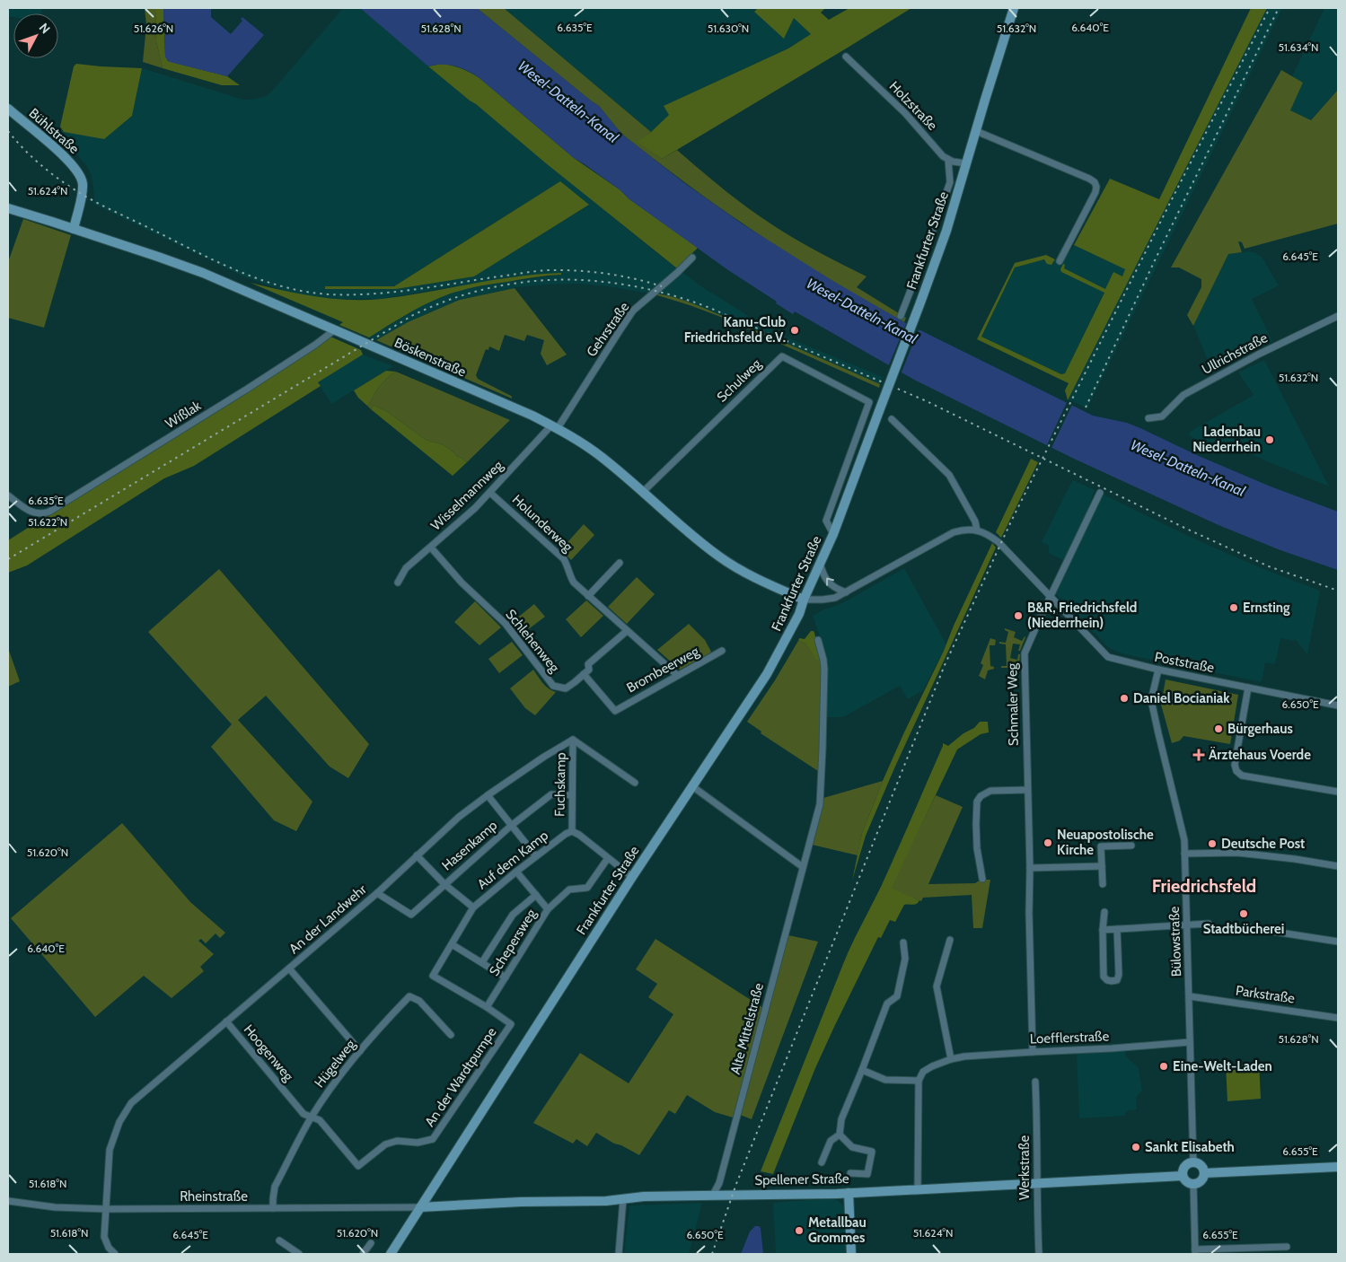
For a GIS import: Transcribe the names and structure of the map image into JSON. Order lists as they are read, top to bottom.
{
  "streets": {
    "main road": [
      "Bühlstraße",
      "Frankfurter Straße",
      "Böskenstraße",
      "Spellener Straße"
    ],
    "street": [
      "Holzstraße",
      "Gehrstraße",
      "Ullrichstraße",
      "Schulweg",
      "Wißlak",
      "Wisselmannweg",
      "Holunderweg",
      "Schlehenweg",
      "Poststraße",
      "Brombeerweg",
      "Schmaler Weg",
      "Fuchskamp",
      "Hasenkamp",
      "Auf dem Kamp",
      "An der Landwehr",
      "Bülowstraße",
      "Schepersweg",
      "Parkstraße",
      "Alte Mittelstraße",
      "Loefflerstraße",
      "Hoogenweg",
      "Hügelweg",
      "An der Wardtpumpe",
      "Werkstraße",
      "Rheinstraße"
    ]
  },
  "crossings": [
    ["Holzstraße", "Frankfurter Straße"],
    ["Bühlstraße", "Böskenstraße"],
    ["Frankfurter Straße", "Böskenstraße"],
    ["Frankfurter Straße", "Schulweg"],
    ["Frankfurter Straße", "Spellener Straße"],
    ["Frankfurter Straße", "Rheinstraße"],
    ["Gehrstraße", "Böskenstraße"],
    ["Gehrstraße", "Wisselmannweg"],
    ["Böskenstraße", "Schulweg"],
    ["Böskenstraße", "Wißlak"],
    ["Böskenstraße", "Wisselmannweg"],
    ["Wisselmannweg", "Holunderweg"],
    ["Wisselmannweg", "Schlehenweg"],
    ["Holunderweg", "Schlehenweg"],
    ["Holunderweg", "Brombeerweg"],
    ["Schlehenweg", "Brombeerweg"],
    ["Poststraße", "Schmaler Weg"],
    ["Poststraße", "Bülowstraße"],
    ["Schmaler Weg", "Loefflerstraße"],
    ["Fuchskamp", "Hasenkamp"],
    ["Fuchskamp", "Auf dem Kamp"],
    ["Fuchskamp", "An der Landwehr"],
    ["Hasenkamp", "Auf dem Kamp"],
    ["Hasenkamp", "An der Landwehr"],
    ["Auf dem Kamp", "Schepersweg"],
    ["Auf dem Kamp", "An der Wardtpumpe"],
    ["An der Landwehr", "Hoogenweg"],
    ["An der Landwehr", "Rheinstraße"],
    ["Bülowstraße", "Parkstraße"],
    ["Bülowstraße", "Loefflerstraße"],
    ["Bülowstraße", "Spellener Straße"],
    ["Schepersweg", "An der Wardtpumpe"],
    ["Alte Mittelstraße", "Spellener Straße"],
    ["Hoogenweg", "Hügelweg"],
    ["Hoogenweg", "An der Wardtpumpe"],
    ["Hügelweg", "An der Wardtpumpe"],
    ["Hügelweg", "Rheinstraße"],
    ["Werkstraße", "Spellener Straße"],
    ["Spellener Straße", "Rheinstraße"]
  ],
  "districts": ["Friedrichsfeld"],
  "water": ["Wesel-Datteln-Kanal"],
  "places": {
    "other": [
      "Kanu-Club Friedrichsfeld e.V.",
      "Ladenbau Niederrhein",
      "Ernsting",
      "B&R, Friedrichsfeld (Niederrhein)",
      "Daniel Bocianiak",
      "Bürgerhaus",
      "Neuapostolische Kirche",
      "Deutsche Post",
      "Stadtbücherei",
      "Eine-Welt-Laden",
      "Sankt Elisabeth",
      "Metallbau Grommes"
    ],
    "health": ["Ärztehaus Voerde"]
  },
  "north": "top right",
  "coordinates": [
    "6.635°E",
    "6.640°E",
    "51.626°N",
    "51.628°N",
    "51.630°N",
    "51.632°N",
    "51.634°N",
    "51.624°N",
    "6.645°E",
    "51.622°N",
    "6.650°E",
    "51.620°N",
    "6.655°E",
    "51.618°N"
  ]
}
